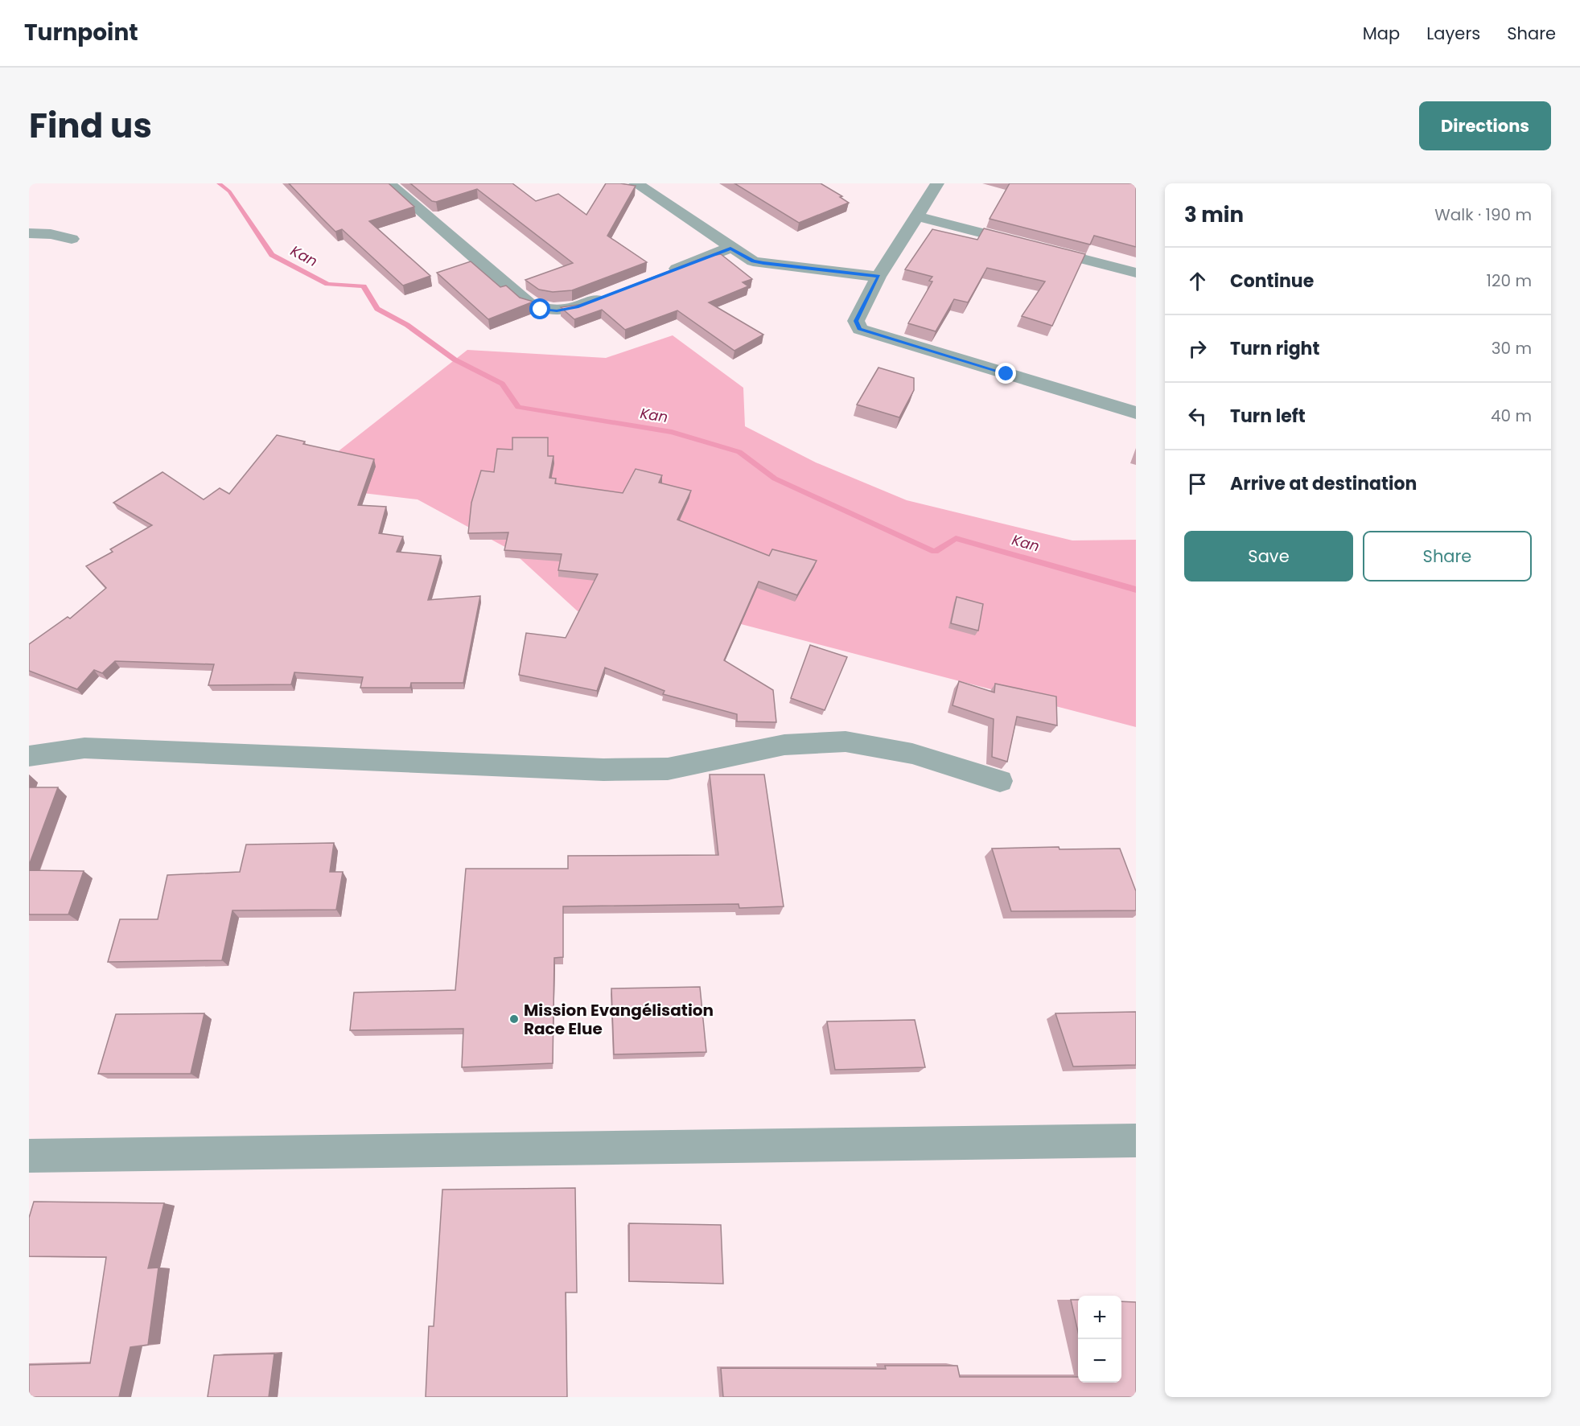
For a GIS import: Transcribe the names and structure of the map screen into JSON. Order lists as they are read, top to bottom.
{
  "water": ["Kan"],
  "places": ["Mission Evangélisation Race Elue"],
  "page": {
    "header": "Turnpoint",
    "nav": ["Map", "Layers", "Share"],
    "title": "Find us",
    "buttons": [
      "Directions",
      ["Save", "Share"]
    ],
    "heading": ["3 min", "Walk · 190 m"],
    "list": [
      ["Continue", "120 m"],
      ["Turn right", "30 m"],
      ["Turn left", "40 m"],
      "Arrive at destination"
    ],
    "map_buttons": ["+", "−"]
  }
}
